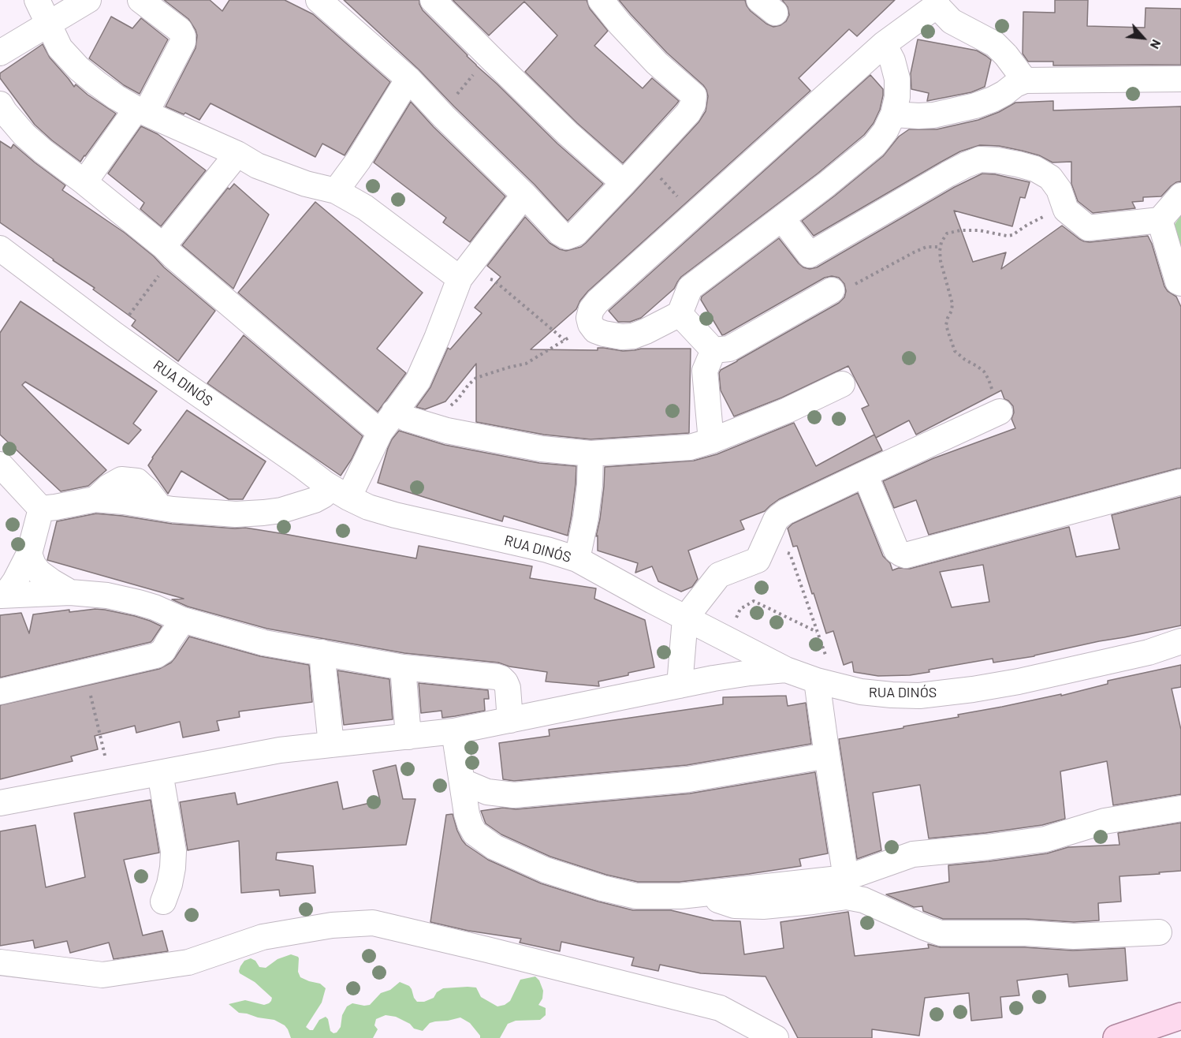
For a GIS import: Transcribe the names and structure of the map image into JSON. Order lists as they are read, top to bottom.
{
  "streets": {
    "street": ["RUA DINÓS"]
  },
  "north": "bottom right"
}
